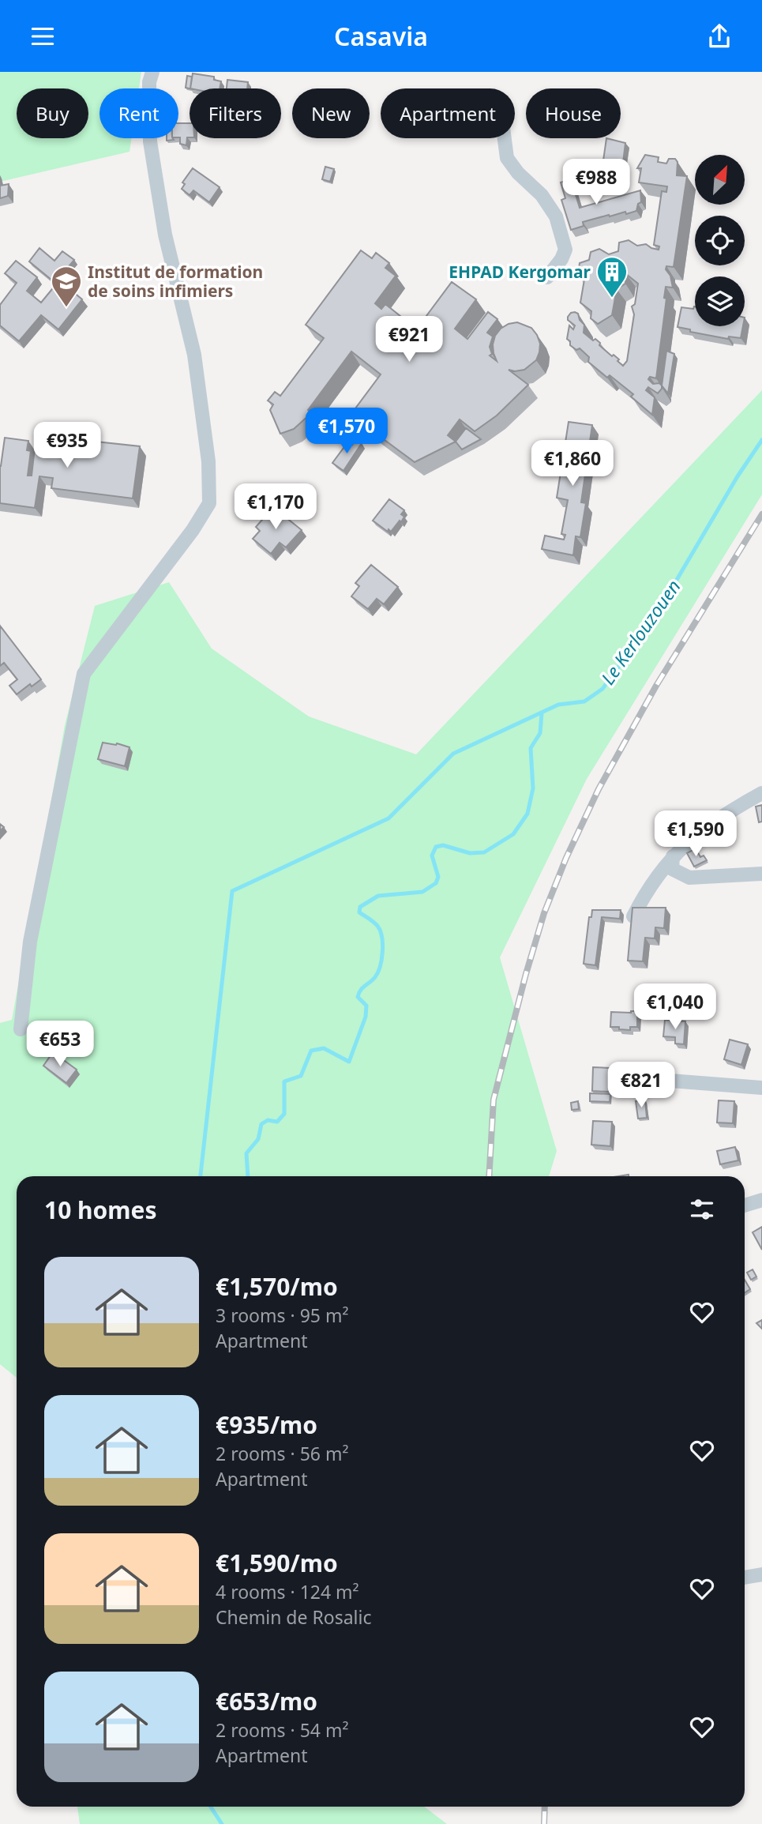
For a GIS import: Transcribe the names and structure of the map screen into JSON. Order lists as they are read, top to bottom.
{
  "water": ["Le Kerlouzouen"],
  "places": {
    "building": ["EHPAD Kergomar"],
    "school or university": ["Institut de formation de soins infimiers"]
  },
  "north": "top right",
  "page": {
    "header": "Casavia",
    "chip": [
      "Buy",
      "Rent",
      "Filters",
      "New",
      "Apartment",
      "House"
    ],
    "price": [
      "€988",
      "€921",
      "€1,570",
      "€935",
      "€1,860",
      "€1,170",
      "€1,590",
      "€1,040",
      "€653",
      "€821"
    ],
    "heading": "10 homes",
    "list": [
      {
        "name": "€1,570/mo",
        "note": "3 rooms · 95 m² · Apartment"
      },
      {
        "name": "€935/mo",
        "note": "2 rooms · 56 m² · Apartment"
      },
      {
        "name": "€1,590/mo",
        "note": "4 rooms · 124 m² · Chemin de Rosalic"
      },
      {
        "name": "€653/mo",
        "note": "2 rooms · 54 m² · Apartment"
      }
    ]
  }
}
